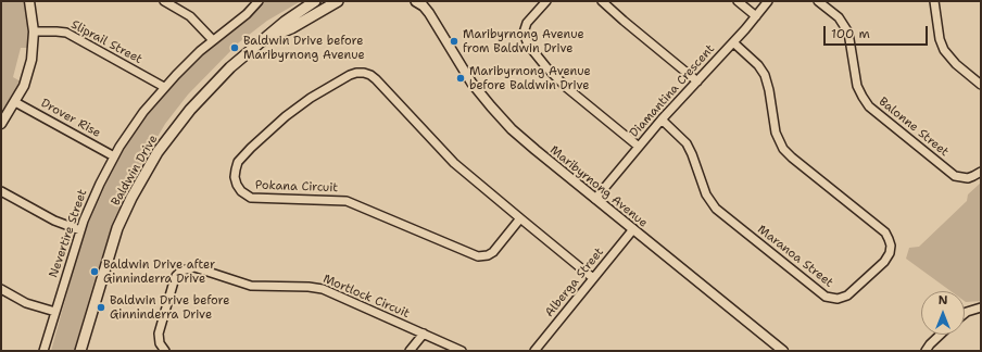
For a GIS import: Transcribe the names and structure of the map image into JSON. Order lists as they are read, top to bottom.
{
  "streets": {
    "main road": ["Baldwin Drive"],
    "street": [
      "Sliprail Street",
      "Diamantina Crescent",
      "Drover Rise",
      "Balonne Street",
      "Pokana Circuit",
      "Maribyrnong Avenue",
      "Nevertire Street",
      "Maranoa Street",
      "Alberga Street",
      "Mortlock Circuit"
    ]
  },
  "crossings": [
    ["Sliprail Street", "Nevertire Street"],
    ["Diamantina Crescent", "Maribyrnong Avenue"],
    ["Diamantina Crescent", "Maranoa Street"],
    ["Drover Rise", "Nevertire Street"],
    ["Pokana Circuit", "Alberga Street"],
    ["Maribyrnong Avenue", "Alberga Street"]
  ],
  "places": [
    "Maribyrnong Avenue from Baldwin Drive",
    "Baldwin Drive before Maribyrnong Avenue",
    "Maribyrnong Avenue before Baldwin Drive",
    "Baldwin Drive after Ginninderra Drive",
    "Baldwin Drive before Ginninderra Drive"
  ],
  "scale_bar": "100 m",
  "north": "top"
}
